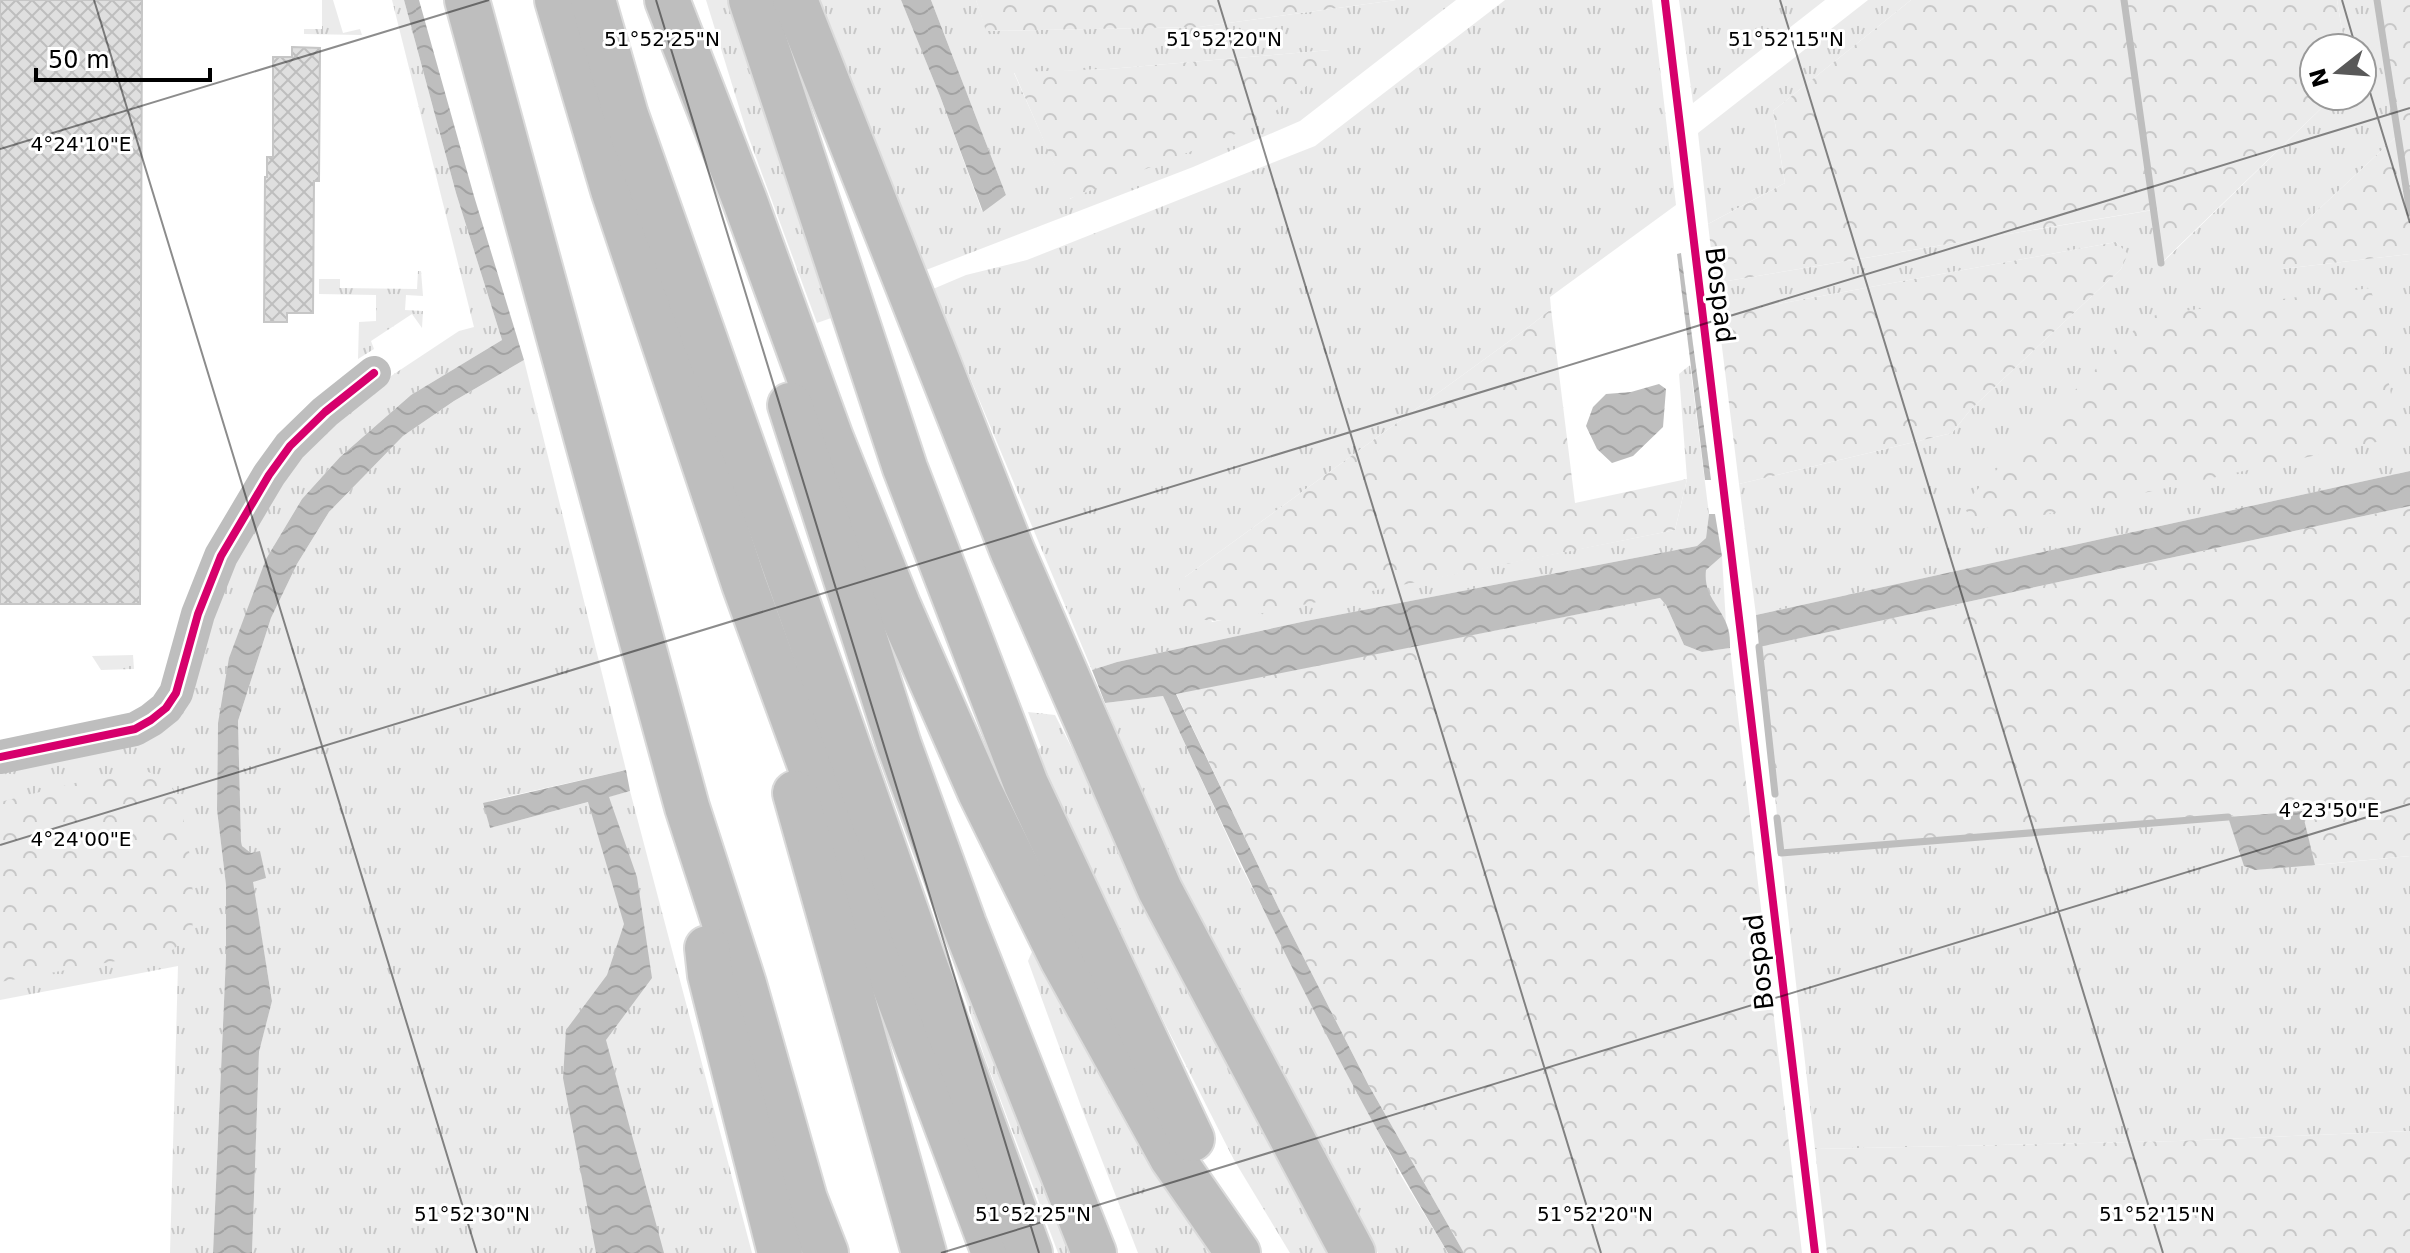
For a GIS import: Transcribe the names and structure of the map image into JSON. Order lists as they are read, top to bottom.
{
  "streets": {
    "cycle path": ["Bospad"]
  },
  "scale_bar": "50 m",
  "north": "left",
  "coordinates": [
    "51°52'25\"N",
    "51°52'20\"N",
    "51°52'15\"N",
    "4°24'10\"E",
    "4°23'50\"E",
    "4°24'00\"E",
    "51°52'30\"N"
  ]
}
